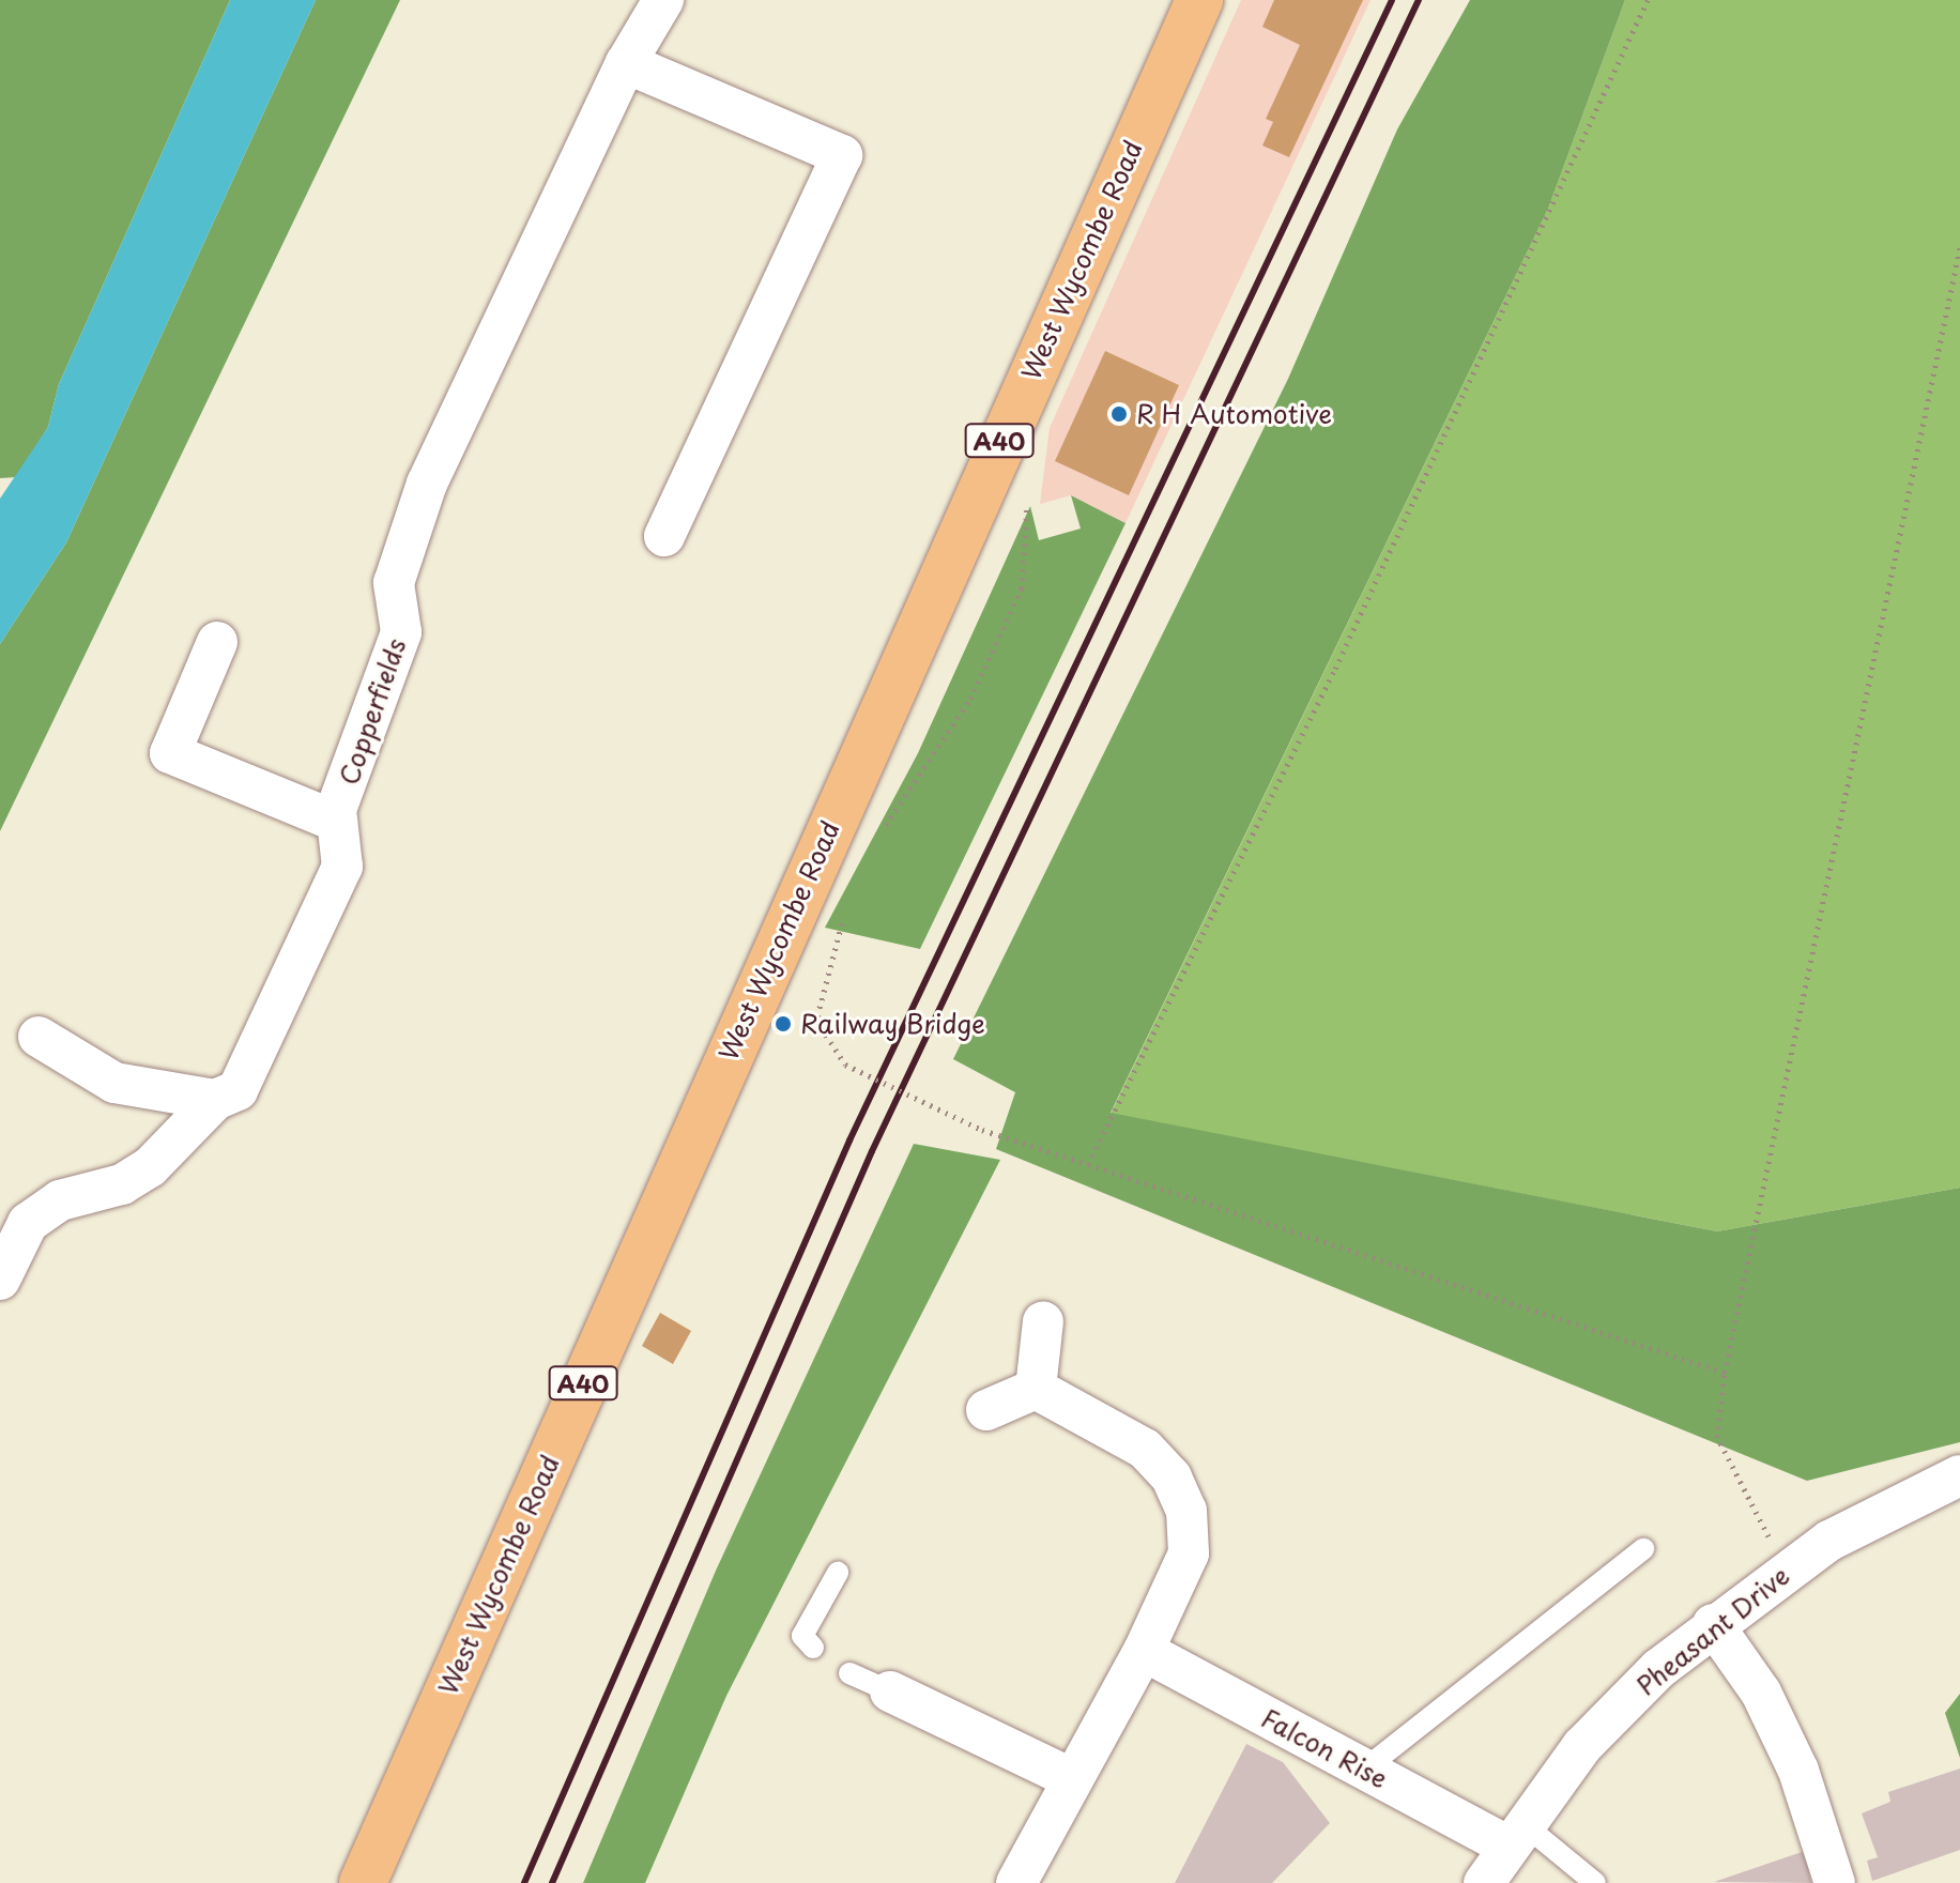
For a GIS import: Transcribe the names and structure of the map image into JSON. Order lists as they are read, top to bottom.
{
  "streets": {
    "highway": ["West Wycombe Road", "A40"],
    "street": ["Copperfields", "Pheasant Drive", "Falcon Rise"]
  },
  "crossings": [
    ["Pheasant Drive", "Falcon Rise"]
  ],
  "places": ["R H Automotive", "Railway Bridge"]
}
